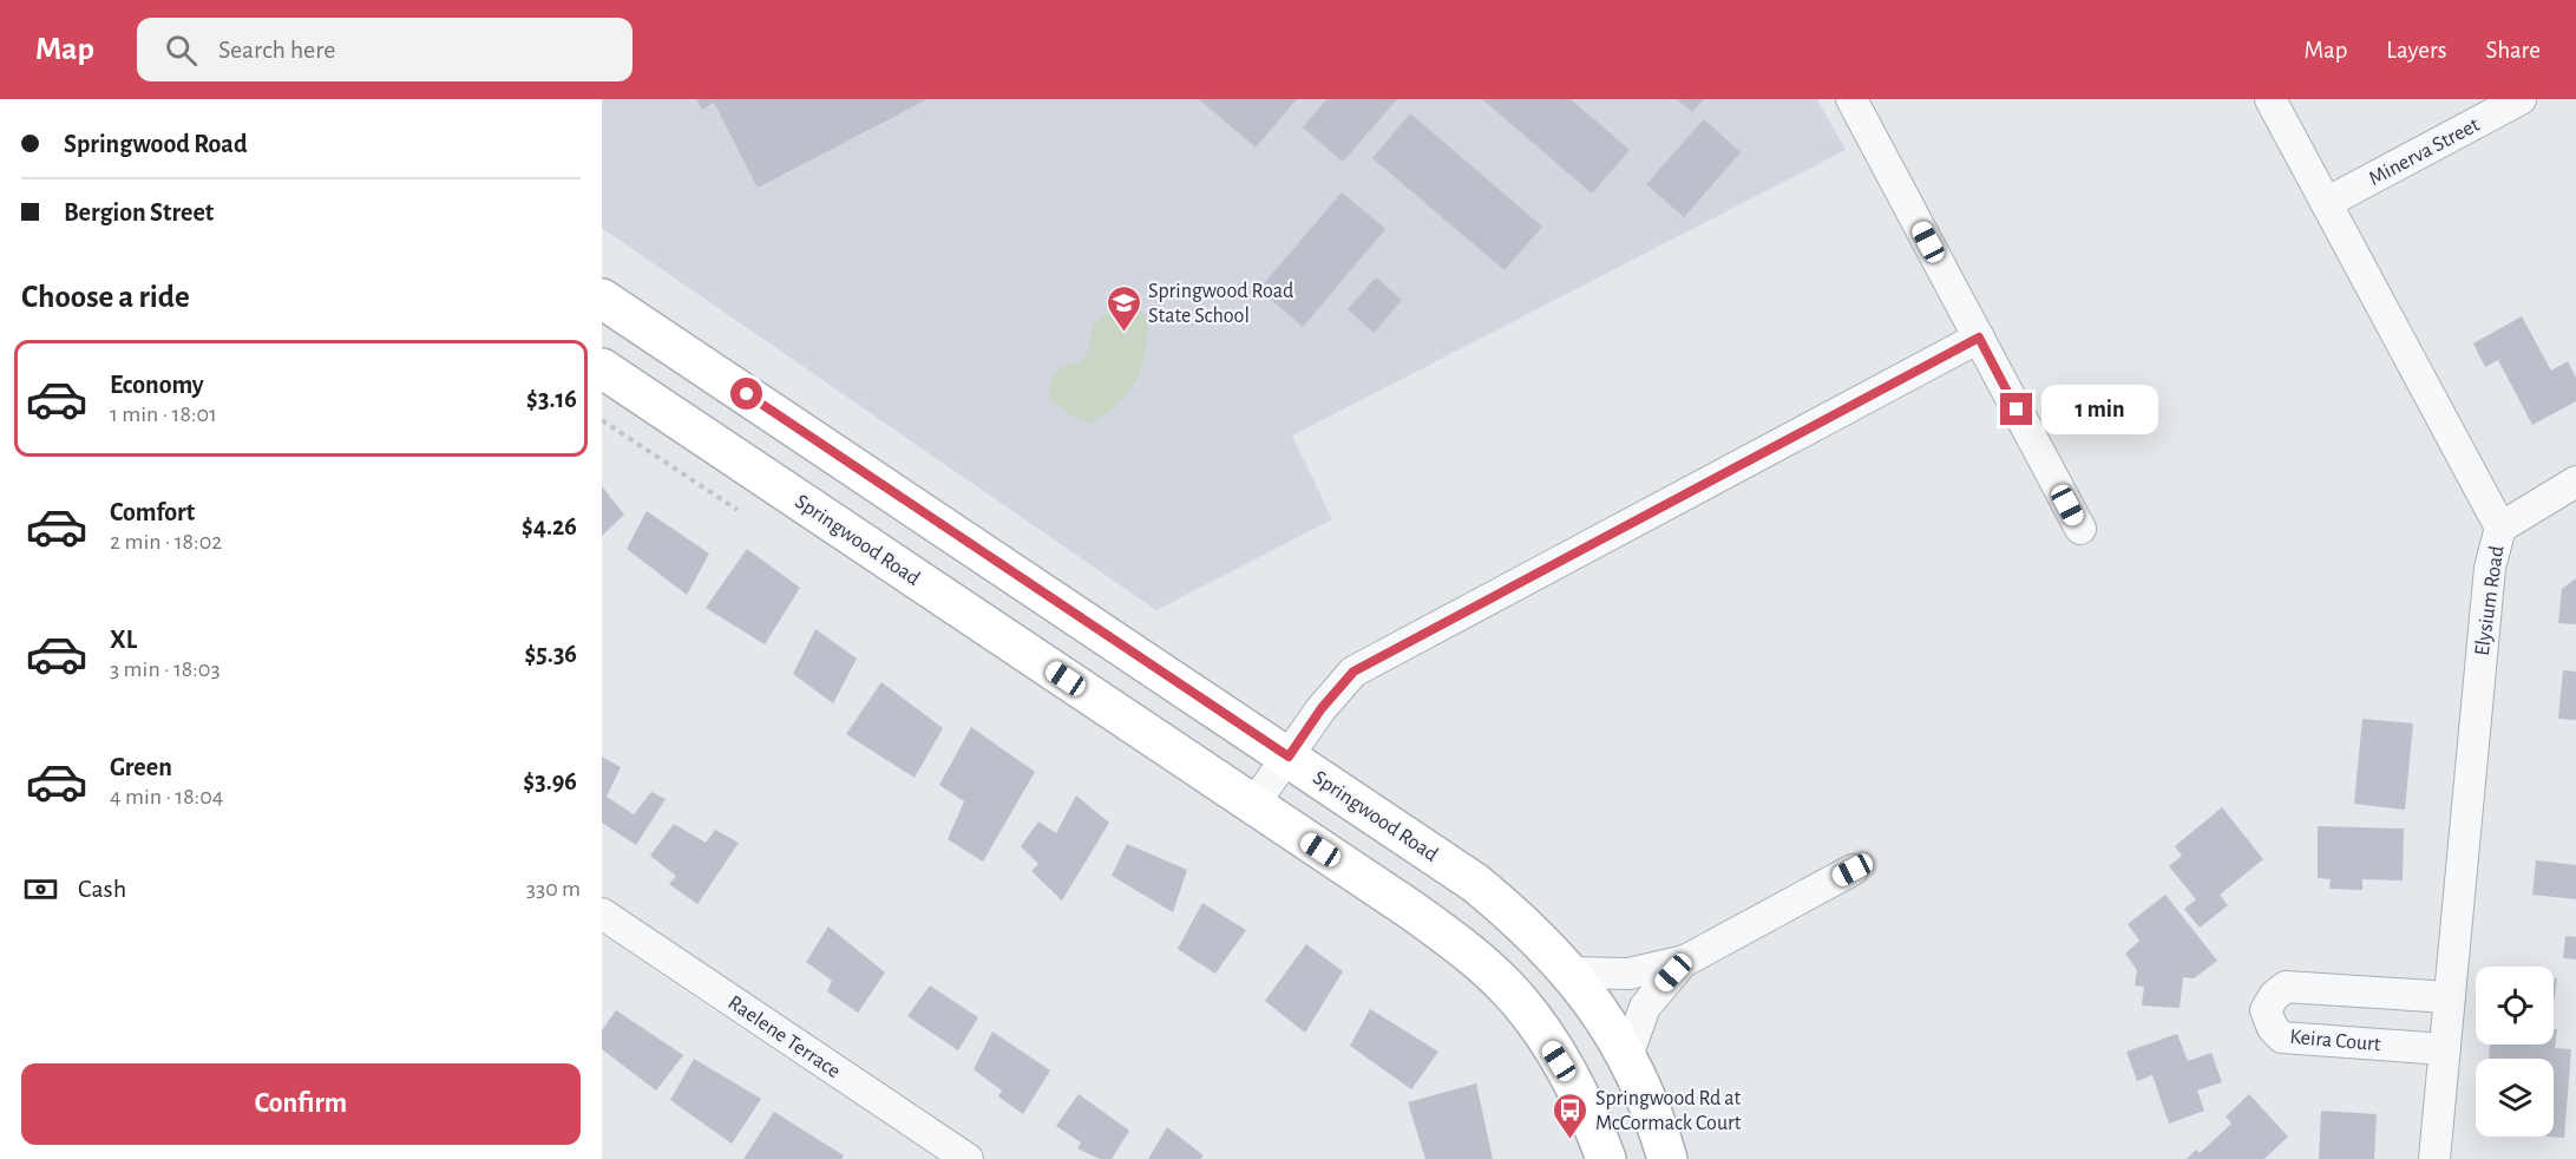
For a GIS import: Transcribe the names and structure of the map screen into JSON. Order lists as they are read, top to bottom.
{
  "streets": {
    "main road": ["Springwood Road"],
    "street": [
      "Minerva Street",
      "Elysium Road",
      "Raelene Terrace",
      "Keira Court"
    ]
  },
  "crossings": [
    ["Minerva Street", "Elysium Road"],
    ["Elysium Road", "Keira Court"]
  ],
  "places": {
    "school or university": ["Springwood Road State School"],
    "bus stop": ["Springwood Rd at McCormack Court"]
  },
  "page": {
    "header": "Map",
    "search": "Search here",
    "nav": ["Map", "Layers", "Share"],
    "banner": ["Springwood Road", "Bergion Street"],
    "heading": "Choose a ride",
    "list": [
      {
        "name": "Economy",
        "note": "1 min · 18:01",
        "value": "$3.16"
      },
      {
        "name": "Comfort",
        "note": "2 min · 18:02",
        "value": "$4.26"
      },
      {
        "name": "XL",
        "note": "3 min · 18:03",
        "value": "$5.36"
      },
      {
        "name": "Green",
        "note": "4 min · 18:04",
        "value": "$3.96"
      }
    ],
    "bubble": "1 min",
    "pay": ["Cash", "330 m"],
    "buttons": "Confirm"
  }
}
